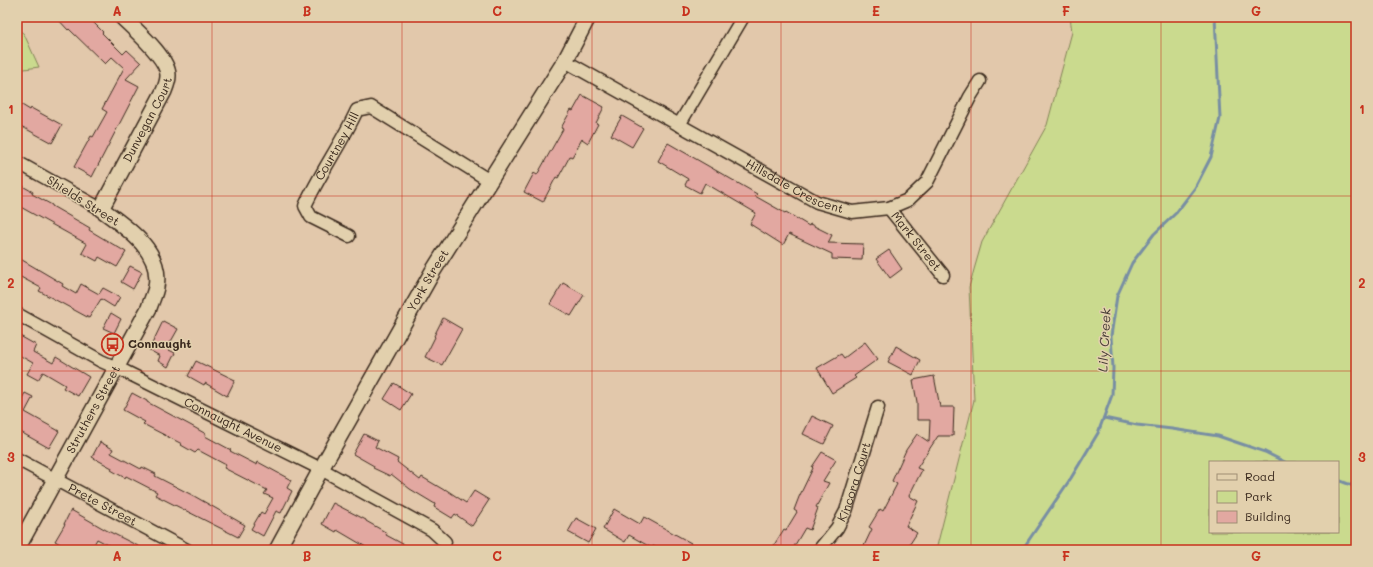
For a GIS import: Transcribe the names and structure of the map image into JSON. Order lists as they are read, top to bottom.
{
  "streets": {
    "street": [
      "Dunvegan Court",
      "Courtney Hill",
      "Hillsdale Crescent",
      "Shields Street",
      "Mark Street",
      "York Street",
      "Struthers Street",
      "Connaught Avenue",
      "Kincora Court",
      "Prete Street"
    ]
  },
  "crossings": [
    ["Dunvegan Court", "Shields Street"],
    ["Courtney Hill", "York Street"],
    ["Hillsdale Crescent", "Mark Street"],
    ["Hillsdale Crescent", "York Street"],
    ["Shields Street", "Struthers Street"],
    ["York Street", "Connaught Avenue"],
    ["Struthers Street", "Connaught Avenue"],
    ["Struthers Street", "Prete Street"]
  ],
  "water": ["Lily Creek"],
  "places": {
    "bus stop": ["Connaught"]
  },
  "legend": ["Road", "Park", "Building"],
  "grid": {
    "columns": [
      "A",
      "B",
      "C",
      "D",
      "E",
      "F",
      "G"
    ],
    "rows": ["1", "2", "3"]
  }
}
